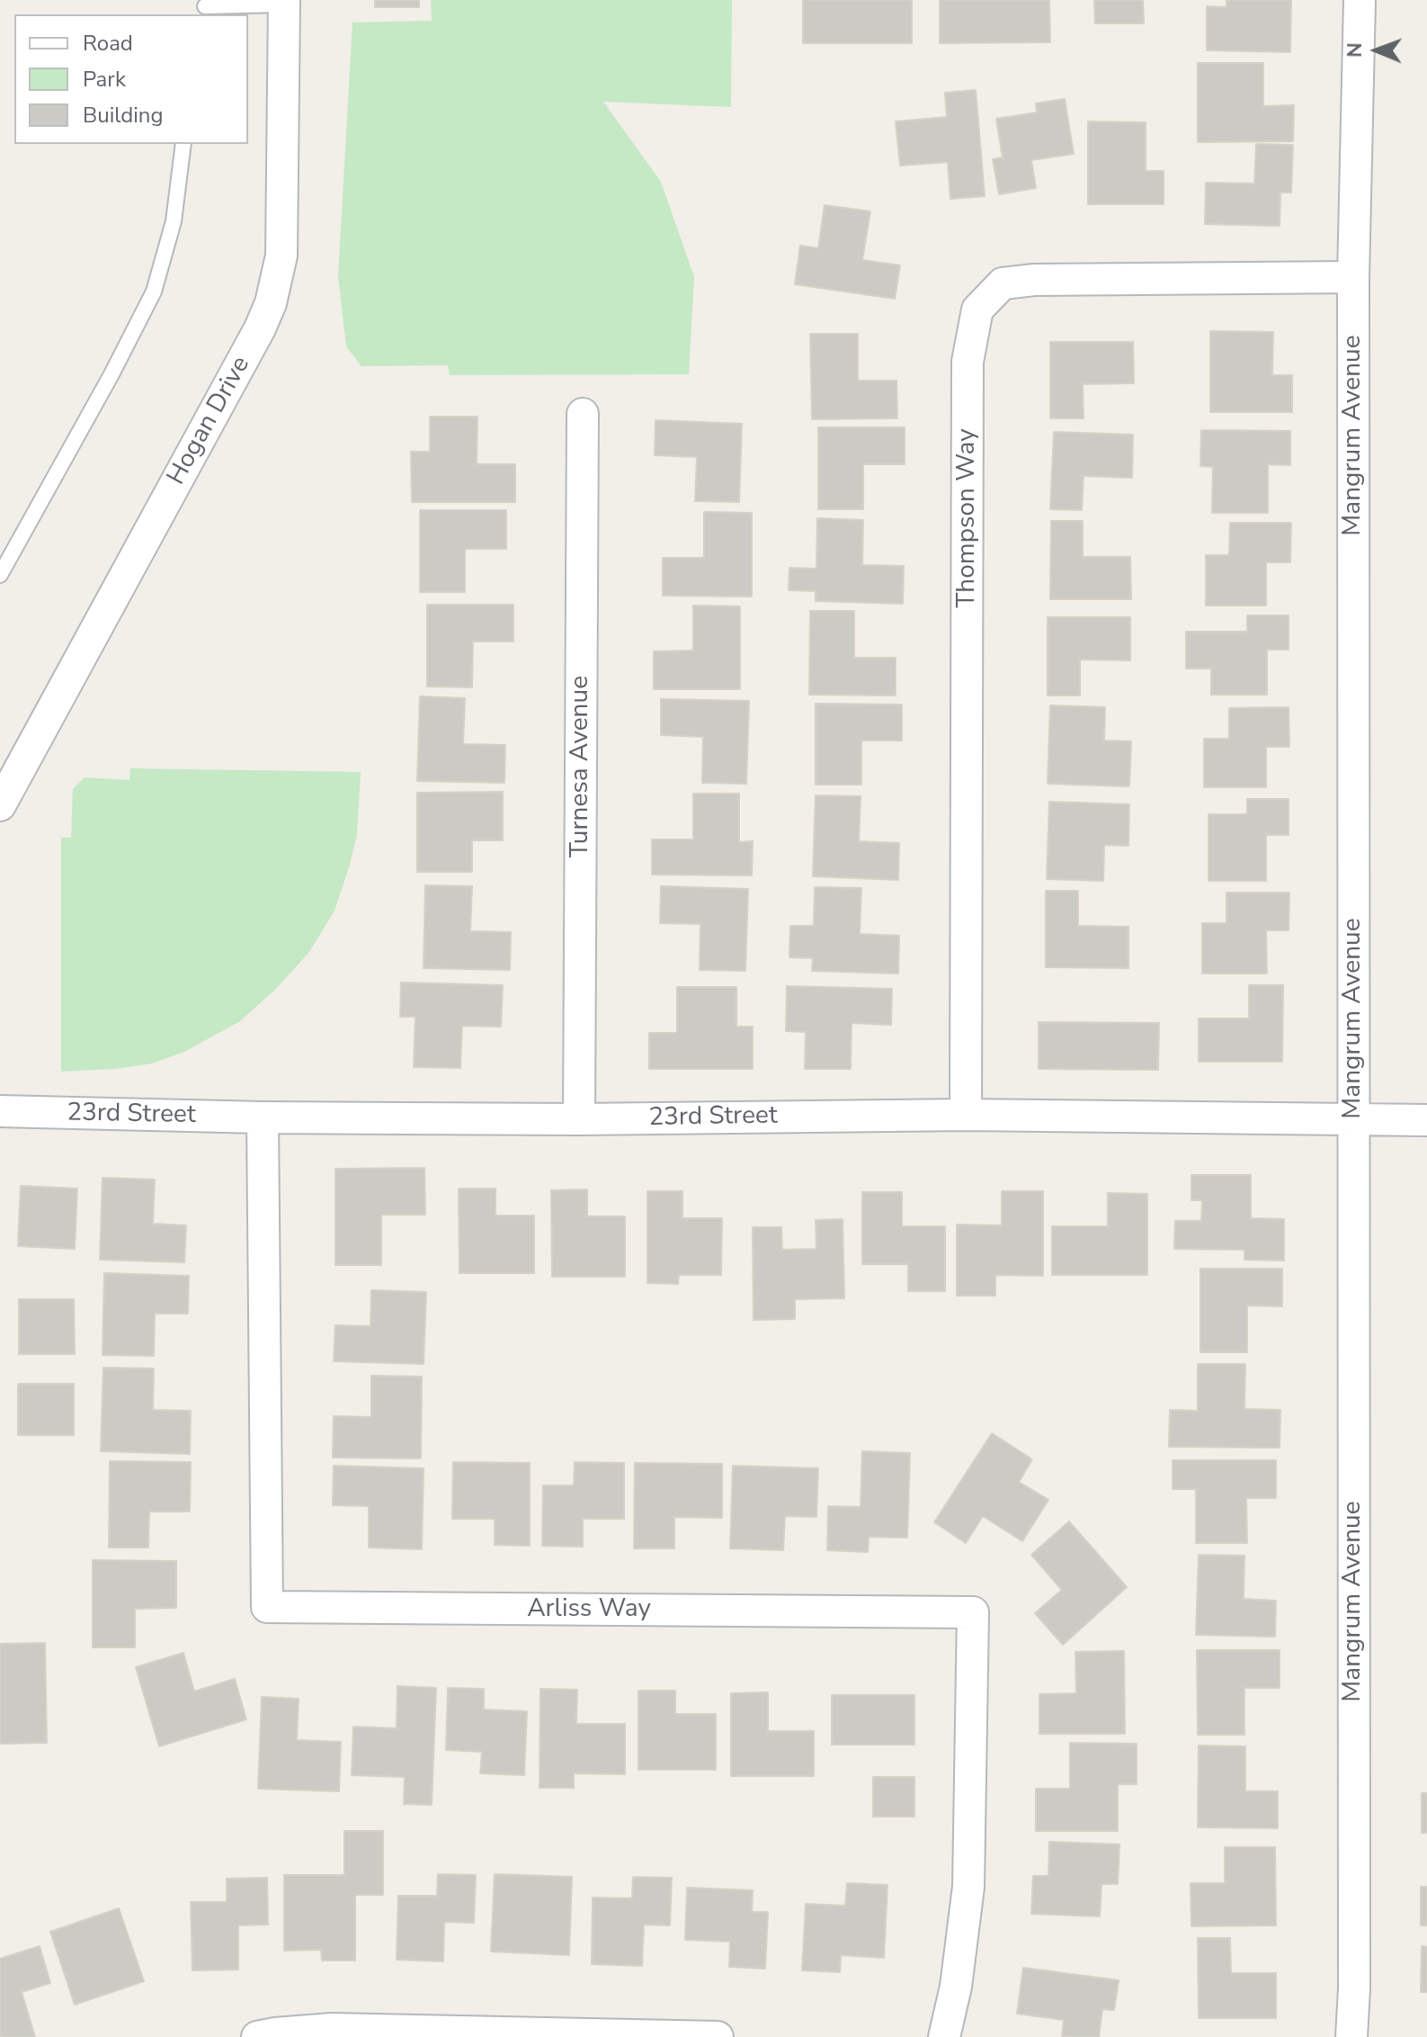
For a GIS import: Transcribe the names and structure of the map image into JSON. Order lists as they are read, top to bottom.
{
  "streets": {
    "street": [
      "Hogan Drive",
      "Mangrum Avenue",
      "Thompson Way",
      "Turnesa Avenue",
      "23rd Street",
      "Arliss Way"
    ]
  },
  "crossings": [
    ["Mangrum Avenue", "Thompson Way"],
    ["Mangrum Avenue", "23rd Street"],
    ["Thompson Way", "23rd Street"],
    ["Turnesa Avenue", "23rd Street"],
    ["23rd Street", "Arliss Way"]
  ],
  "legend": ["Road", "Park", "Building"],
  "north": "left"
}
